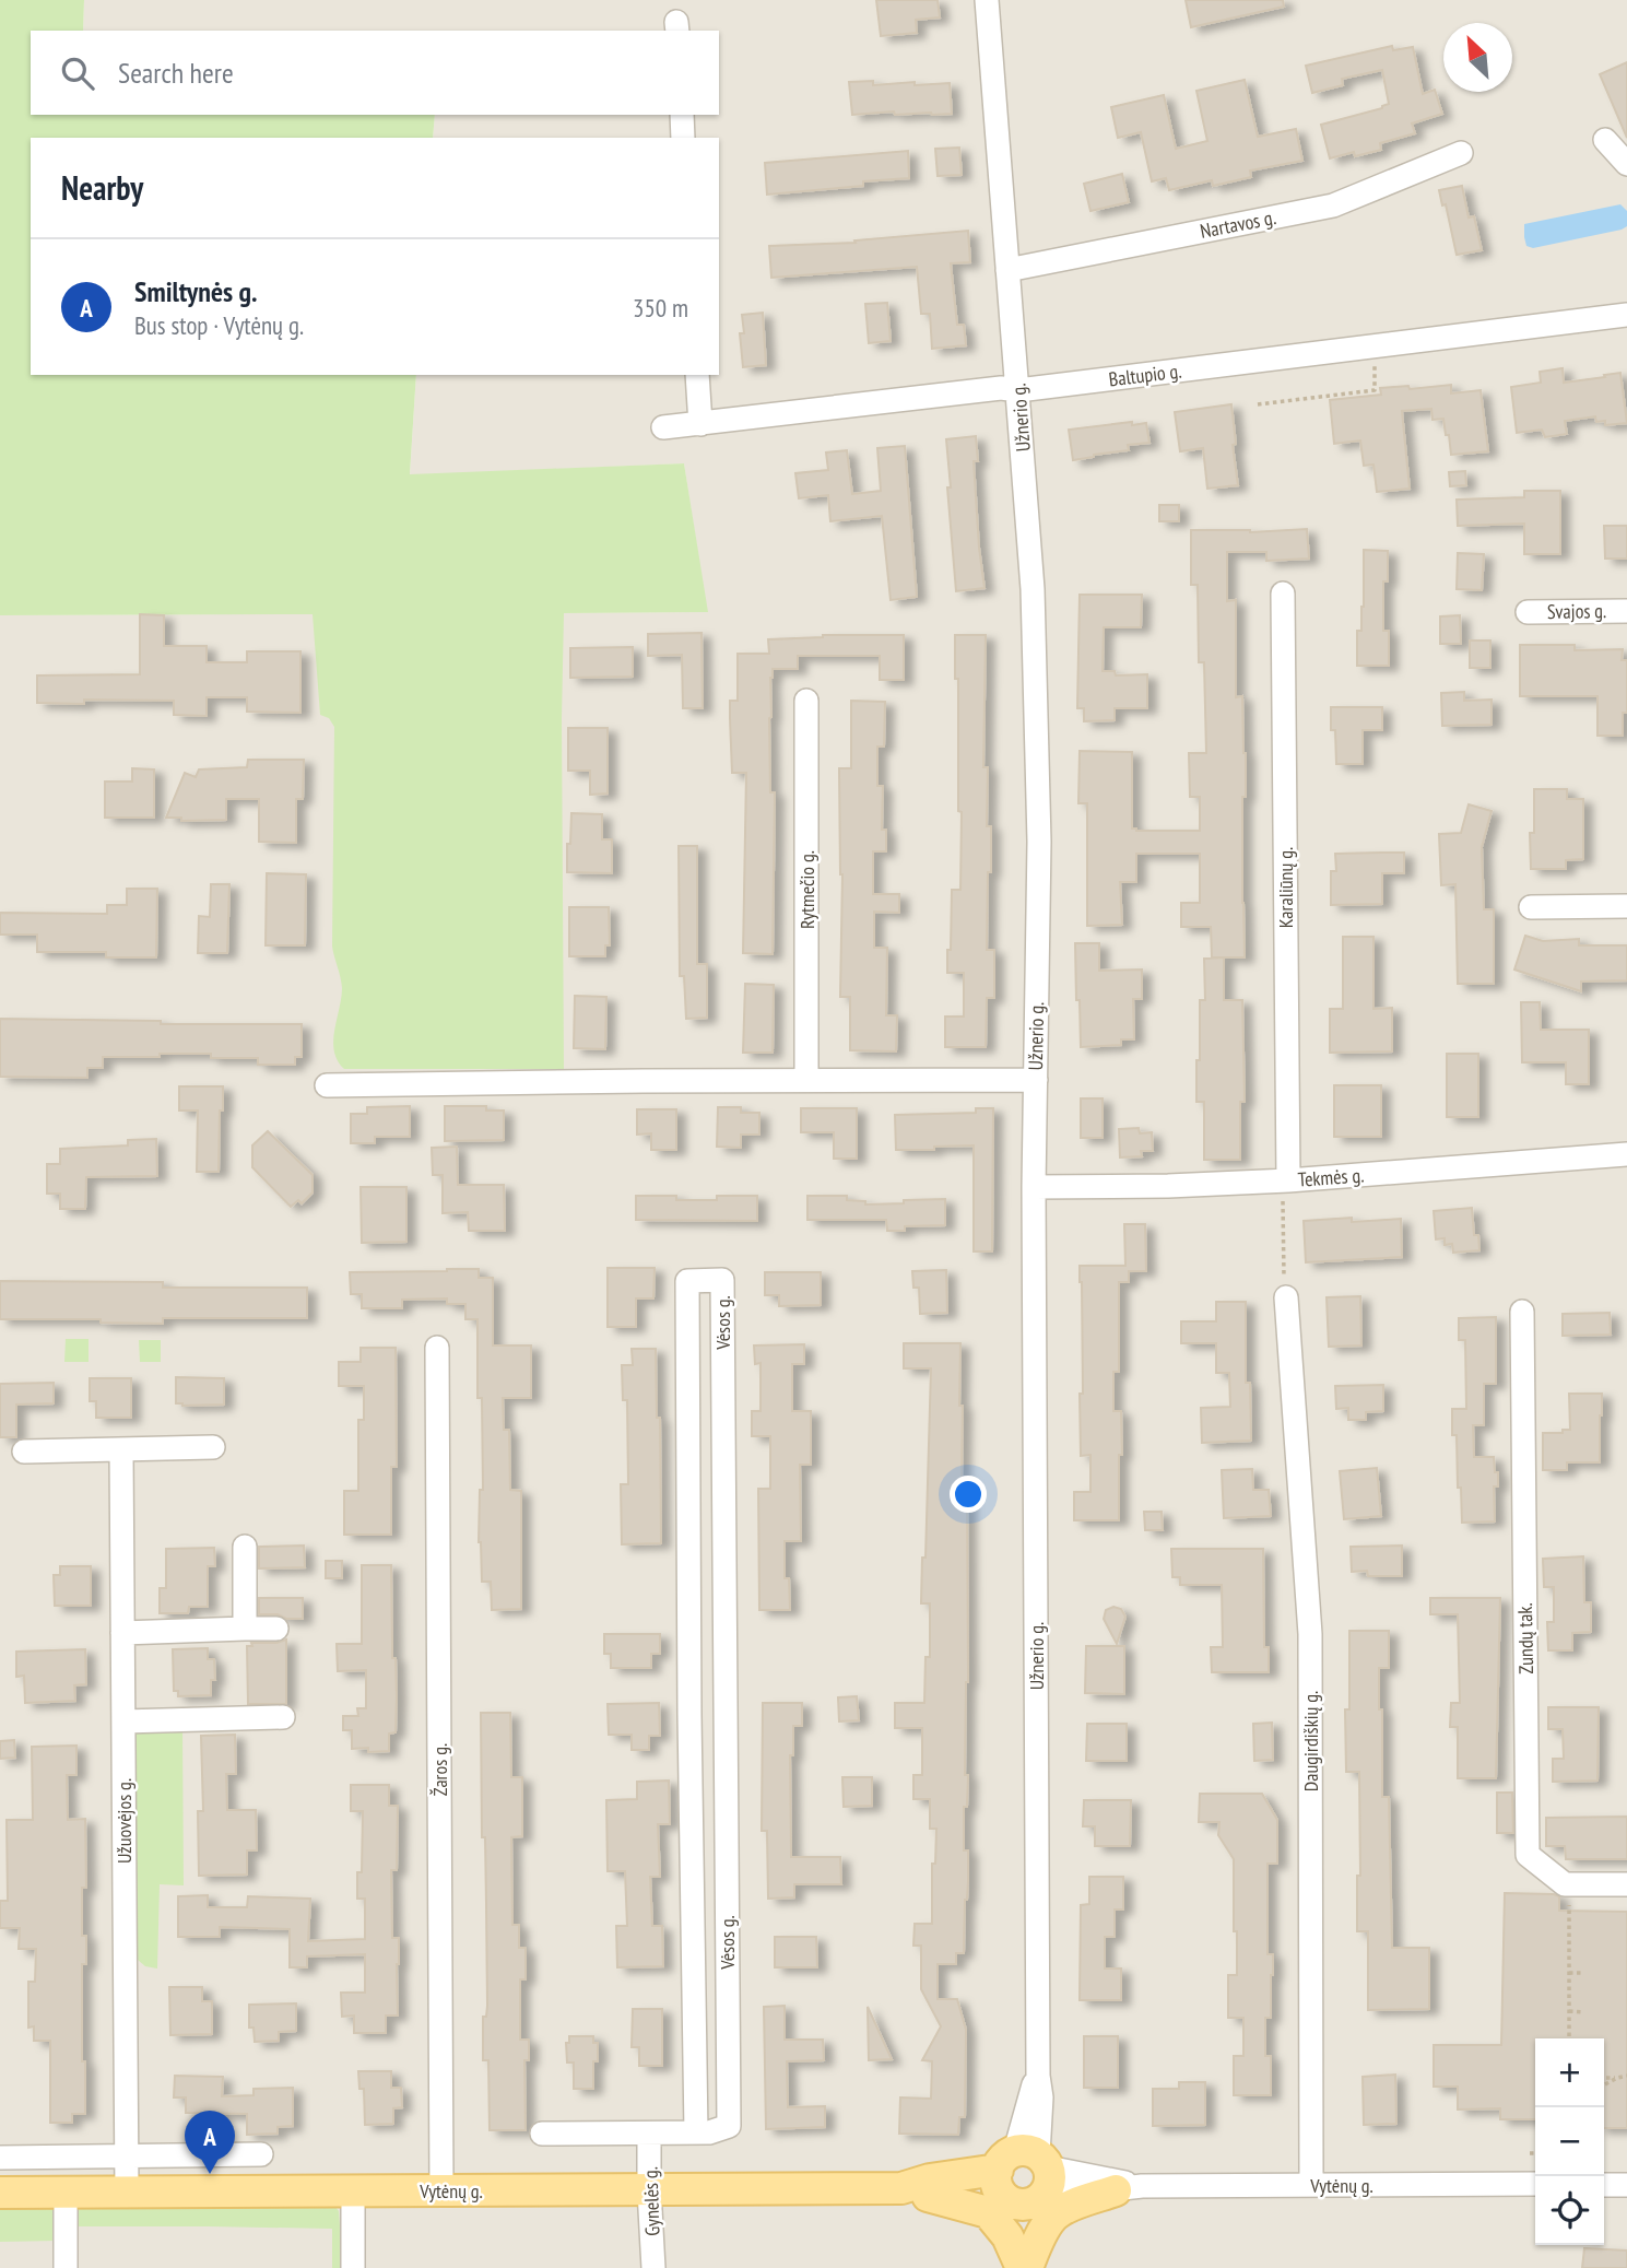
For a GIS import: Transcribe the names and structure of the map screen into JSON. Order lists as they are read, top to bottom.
{
  "streets": {
    "main road": ["Užnerio g.", "Vytėnų g."],
    "street": [
      "Nartavos g.",
      "Baltupio g.",
      "Svajos g.",
      "Karaliūnų g.",
      "Rytmečio g.",
      "Tekmės g.",
      "Vėsos g.",
      "Zundų tak.",
      "Daugirdiškių g.",
      "Žaros g.",
      "Užuovėjos g.",
      "Gynelės g."
    ]
  },
  "crossings": [
    ["Nartavos g.", "Užnerio g."],
    ["Baltupio g.", "Užnerio g."],
    ["Užnerio g.", "Tekmės g."],
    ["Užnerio g.", "Vytėnų g."],
    ["Karaliūnų g.", "Tekmės g."],
    ["Daugirdiškių g.", "Vytėnų g."],
    ["Žaros g.", "Vytėnų g."],
    ["Užuovėjos g.", "Vytėnų g."],
    ["Vytėnų g.", "Gynelės g."]
  ],
  "north": "top left",
  "page": {
    "search": "Search here",
    "heading": "Nearby",
    "list": [
      {
        "mark": "A",
        "name": "Smiltynės g.",
        "note": "Bus stop · Vytėnų g.",
        "value": "350 m"
      }
    ],
    "map_buttons": ["+", "−"],
    "pins": "A"
  }
}
